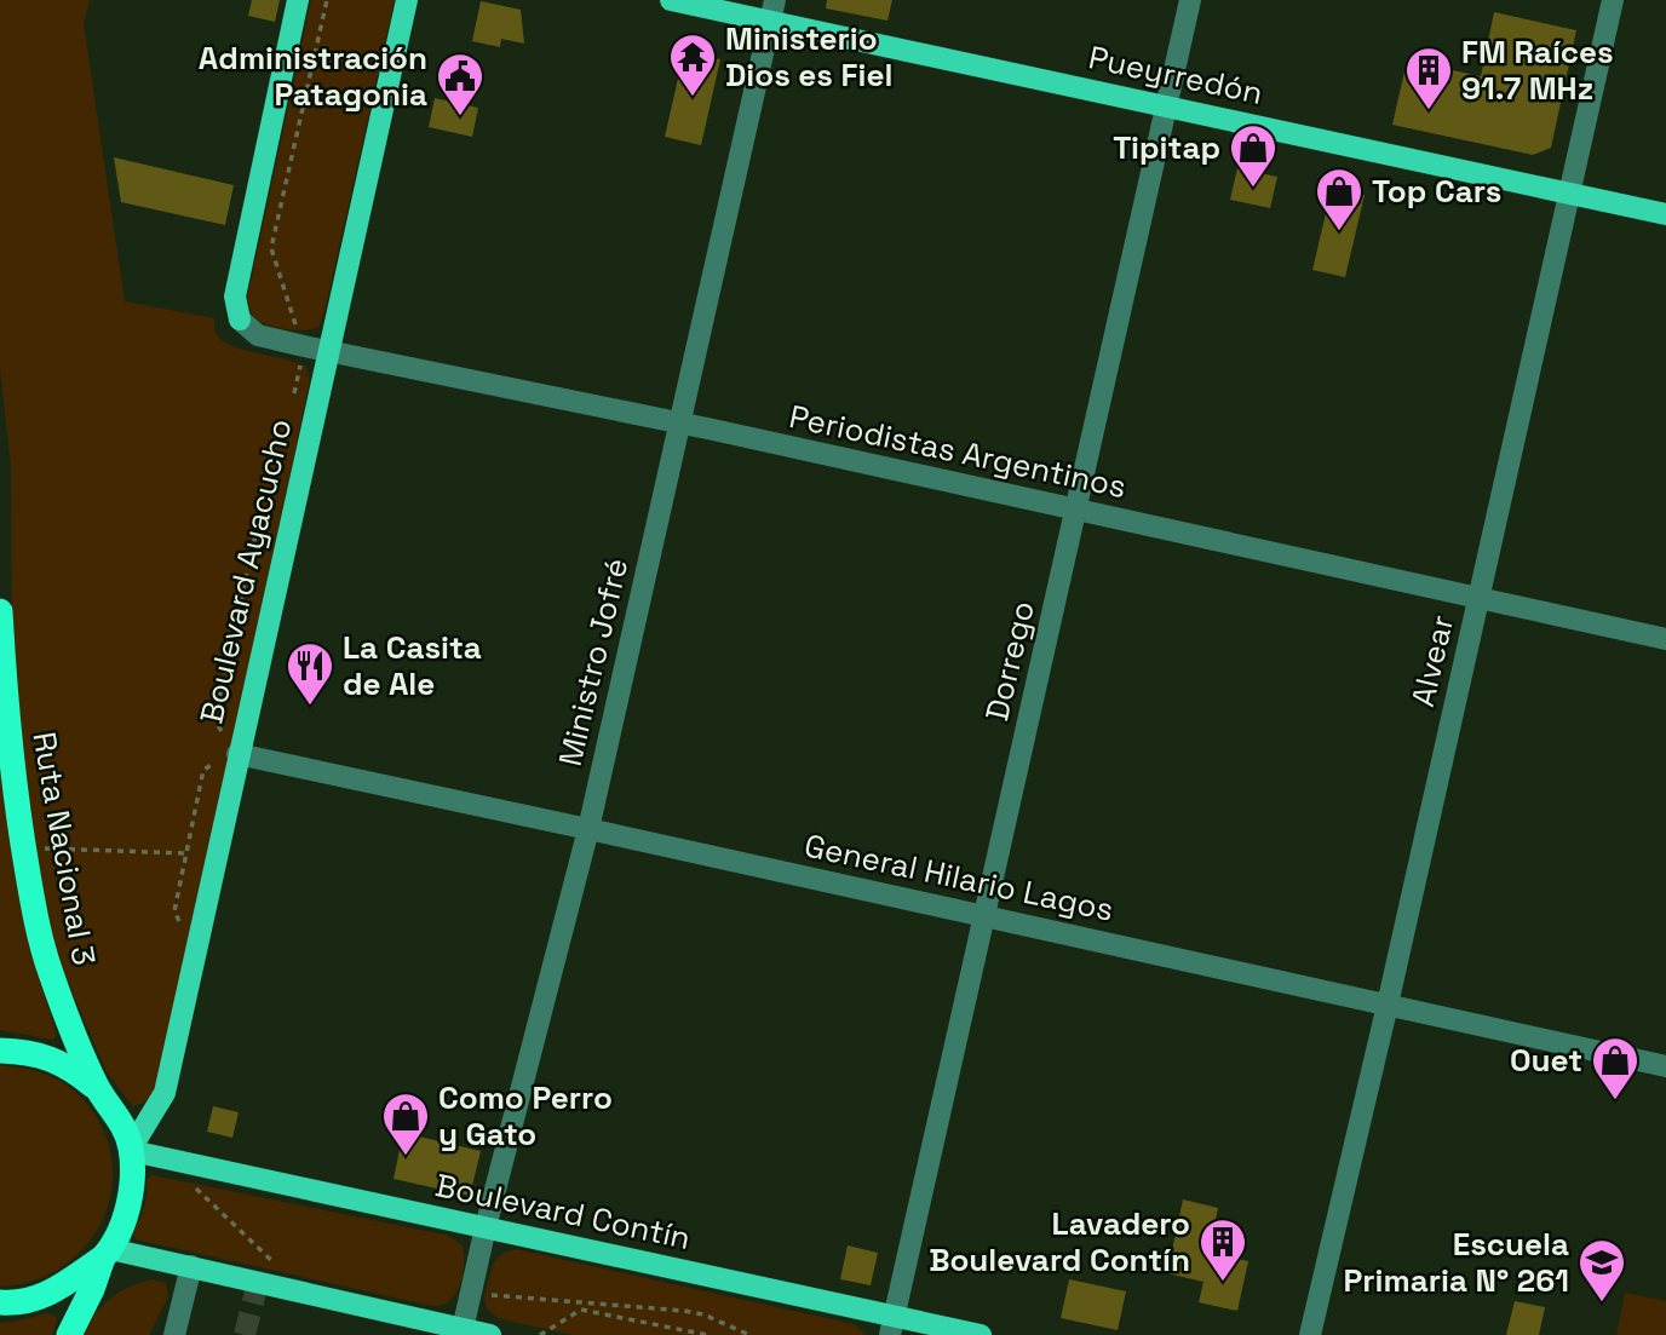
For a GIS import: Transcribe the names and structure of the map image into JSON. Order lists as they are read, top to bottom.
{
  "streets": {
    "highway": ["Ruta Nacional 3"],
    "main road": ["Pueyrredón", "Boulevard Ayacucho", "Boulevard Contín"],
    "street": [
      "Periodistas Argentinos",
      "Dorrego",
      "Alvear",
      "Ministro Jofré",
      "General Hilario Lagos"
    ]
  },
  "crossings": [
    ["Pueyrredón", "Dorrego"],
    ["Pueyrredón", "Alvear"],
    ["Pueyrredón", "Ministro Jofré"],
    ["Periodistas Argentinos", "Boulevard Ayacucho"],
    ["Periodistas Argentinos", "Dorrego"],
    ["Periodistas Argentinos", "Alvear"],
    ["Periodistas Argentinos", "Ministro Jofré"],
    ["Boulevard Ayacucho", "Ruta Nacional 3"],
    ["Boulevard Ayacucho", "General Hilario Lagos"],
    ["Boulevard Ayacucho", "Boulevard Contín"],
    ["Dorrego", "General Hilario Lagos"],
    ["Dorrego", "Boulevard Contín"],
    ["Alvear", "General Hilario Lagos"],
    ["Ministro Jofré", "General Hilario Lagos"],
    ["Ministro Jofré", "Boulevard Contín"],
    ["Ruta Nacional 3", "Boulevard Contín"]
  ],
  "places": {
    "temple": ["Ministerio Dios es Fiel"],
    "building": ["FM Raíces 91.7 MHz", "Lavadero Boulevard Contín"],
    "public building": ["Administración Patagonia"],
    "shop": [
      "Tipitap",
      "Top Cars",
      "Ouet",
      "Como Perro y Gato"
    ],
    "restaurant": ["La Casita de Ale"],
    "school or university": ["Escuela Primaria N° 261"]
  }
}
